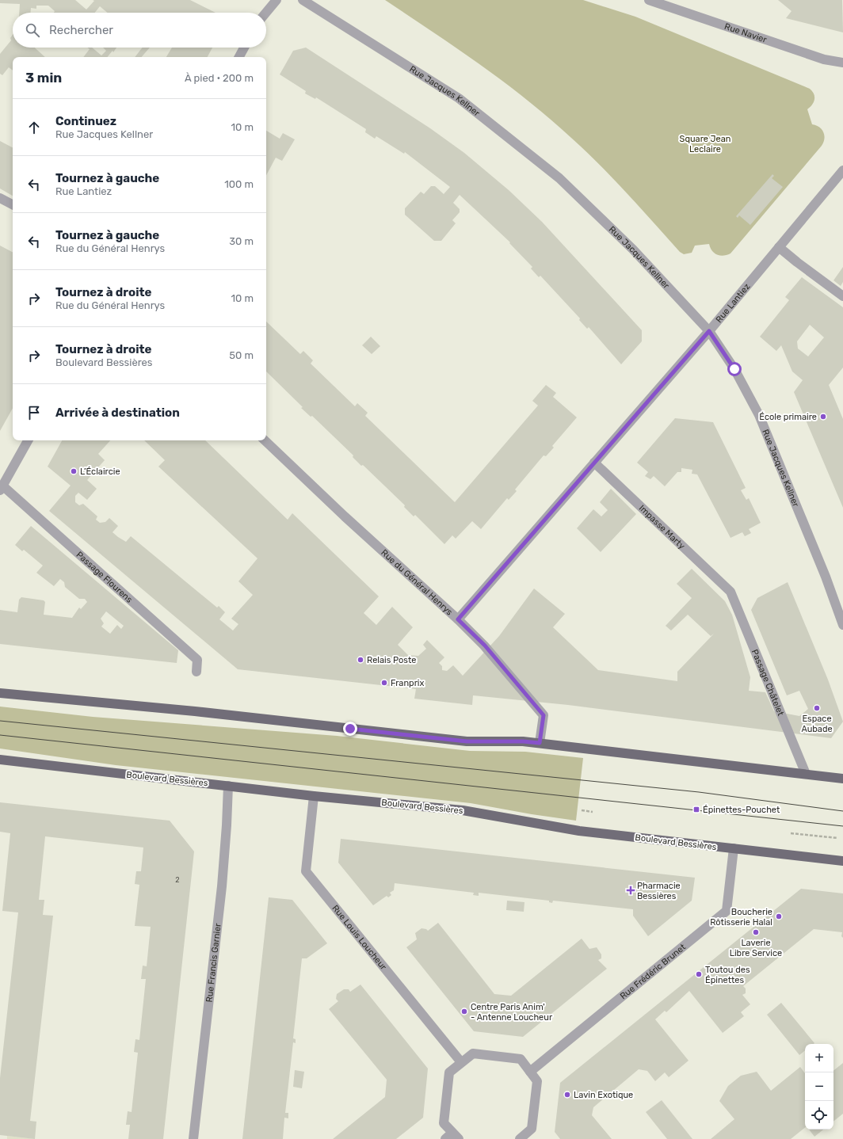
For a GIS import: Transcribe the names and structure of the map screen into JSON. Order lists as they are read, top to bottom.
{
  "streets": {
    "main road": ["Boulevard Bessières"],
    "street": [
      "Rue Navier",
      "Rue Jacques Kellner",
      "Rue Lantiez",
      "Impasse Marty",
      "Passage Flourens",
      "Rue du Général Henrys",
      "Passage Châtelet",
      "Rue Louis Loucheur",
      "Rue Francis Garnier",
      "Rue Frédéric Brunet"
    ]
  },
  "crossings": [
    ["Rue Jacques Kellner", "Rue Lantiez"],
    ["Rue Lantiez", "Impasse Marty"],
    ["Rue Lantiez", "Rue du Général Henrys"],
    ["Impasse Marty", "Passage Châtelet"],
    ["Boulevard Bessières", "Rue Louis Loucheur"],
    ["Boulevard Bessières", "Rue Francis Garnier"],
    ["Boulevard Bessières", "Rue Frédéric Brunet"]
  ],
  "parks": ["Square Jean Leclaire"],
  "places": {
    "other": [
      "École primaire",
      "L’Éclaircie",
      "Relais Poste",
      "Franprix",
      "Espace Aubade",
      "Boucherie Rôtisserie Halal",
      "Laverie Libre Service",
      "Toutou des Épinettes",
      "Centre Paris Anim' - Antenne Loucheur",
      "Lavin Exotique"
    ],
    "transit": ["Épinettes-Pouchet"],
    "health": ["Pharmacie Bessières"]
  },
  "house_numbers": ["2"],
  "page": {
    "search": "Rechercher",
    "heading": ["3 min", "À pied · 200 m"],
    "list": [
      ["Continuez", "Rue Jacques Kellner", "10 m"],
      ["Tournez à gauche", "Rue Lantiez", "100 m"],
      ["Tournez à gauche", "Rue du Général Henrys", "30 m"],
      ["Tournez à droite", "Rue du Général Henrys", "10 m"],
      ["Tournez à droite", "Boulevard Bessières", "50 m"],
      "Arrivée à destination"
    ],
    "map_buttons": ["+", "−"]
  }
}
